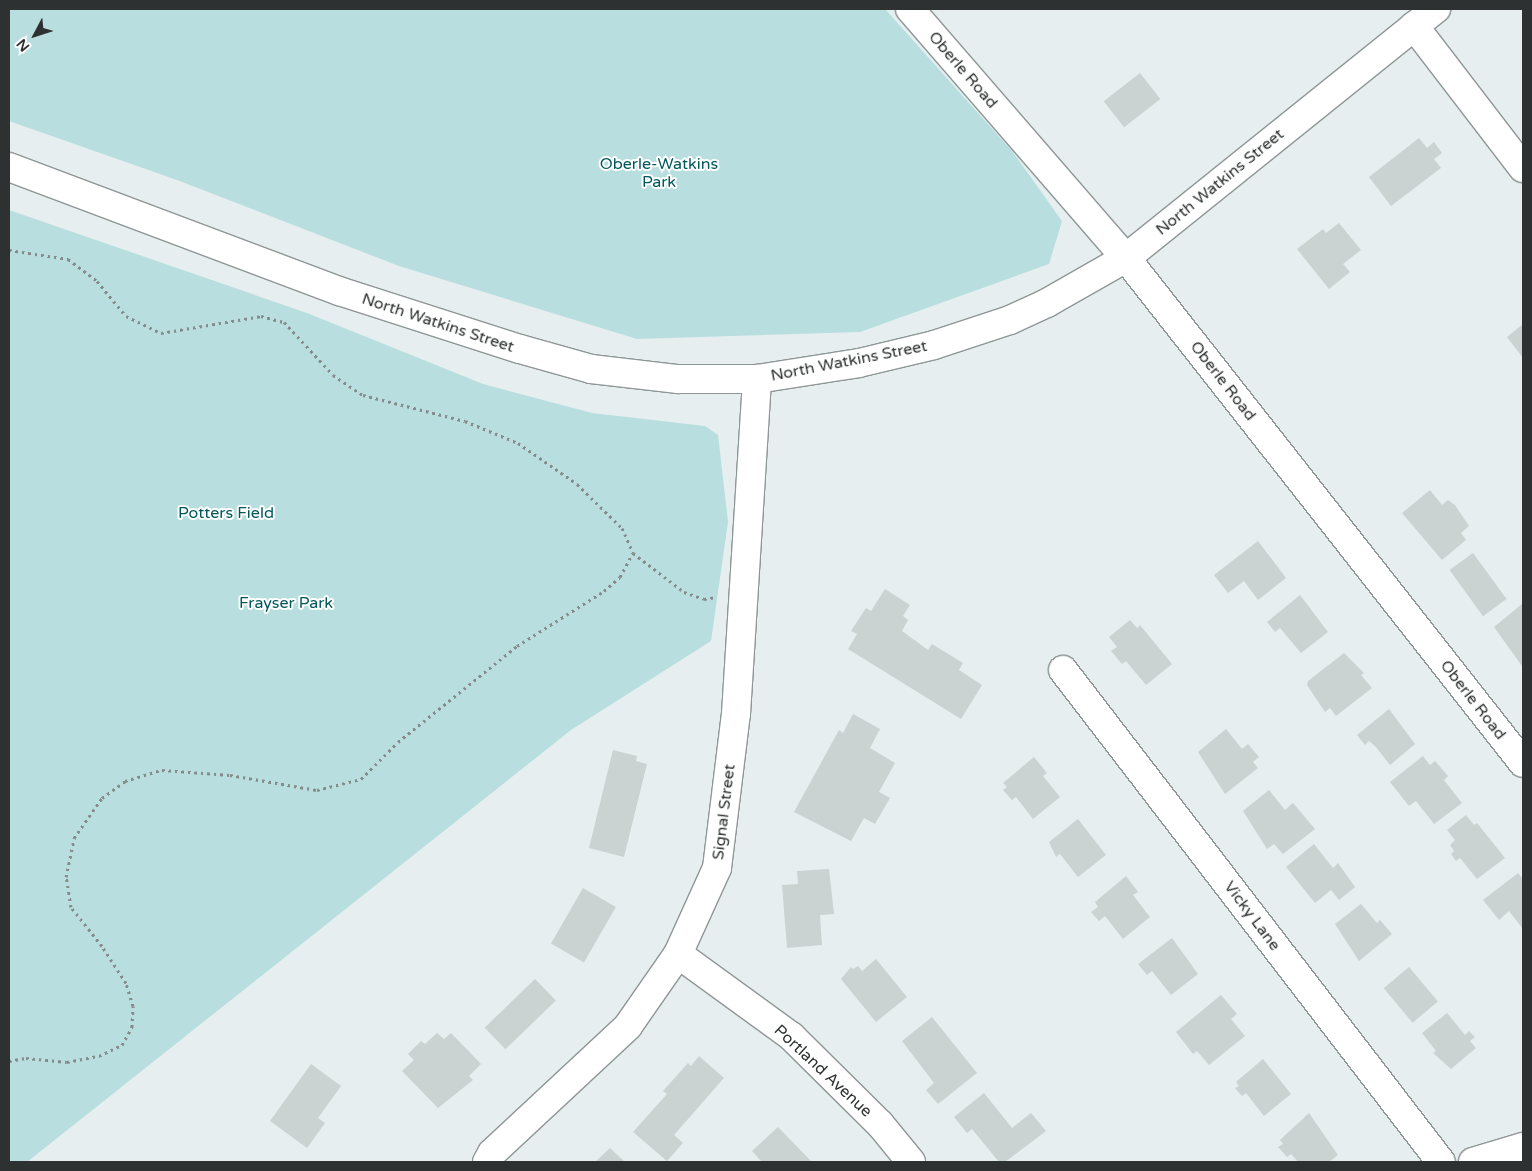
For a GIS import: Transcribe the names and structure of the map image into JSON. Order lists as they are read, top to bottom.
{
  "streets": {
    "street": [
      "Oberle Road",
      "North Watkins Street",
      "Signal Street",
      "Vicky Lane",
      "Portland Avenue"
    ]
  },
  "crossings": [
    ["Oberle Road", "North Watkins Street"],
    ["North Watkins Street", "Signal Street"],
    ["Signal Street", "Portland Avenue"]
  ],
  "parks": ["Oberle-Watkins Park", "Potters Field", "Frayser Park"],
  "north": "bottom left"
}
